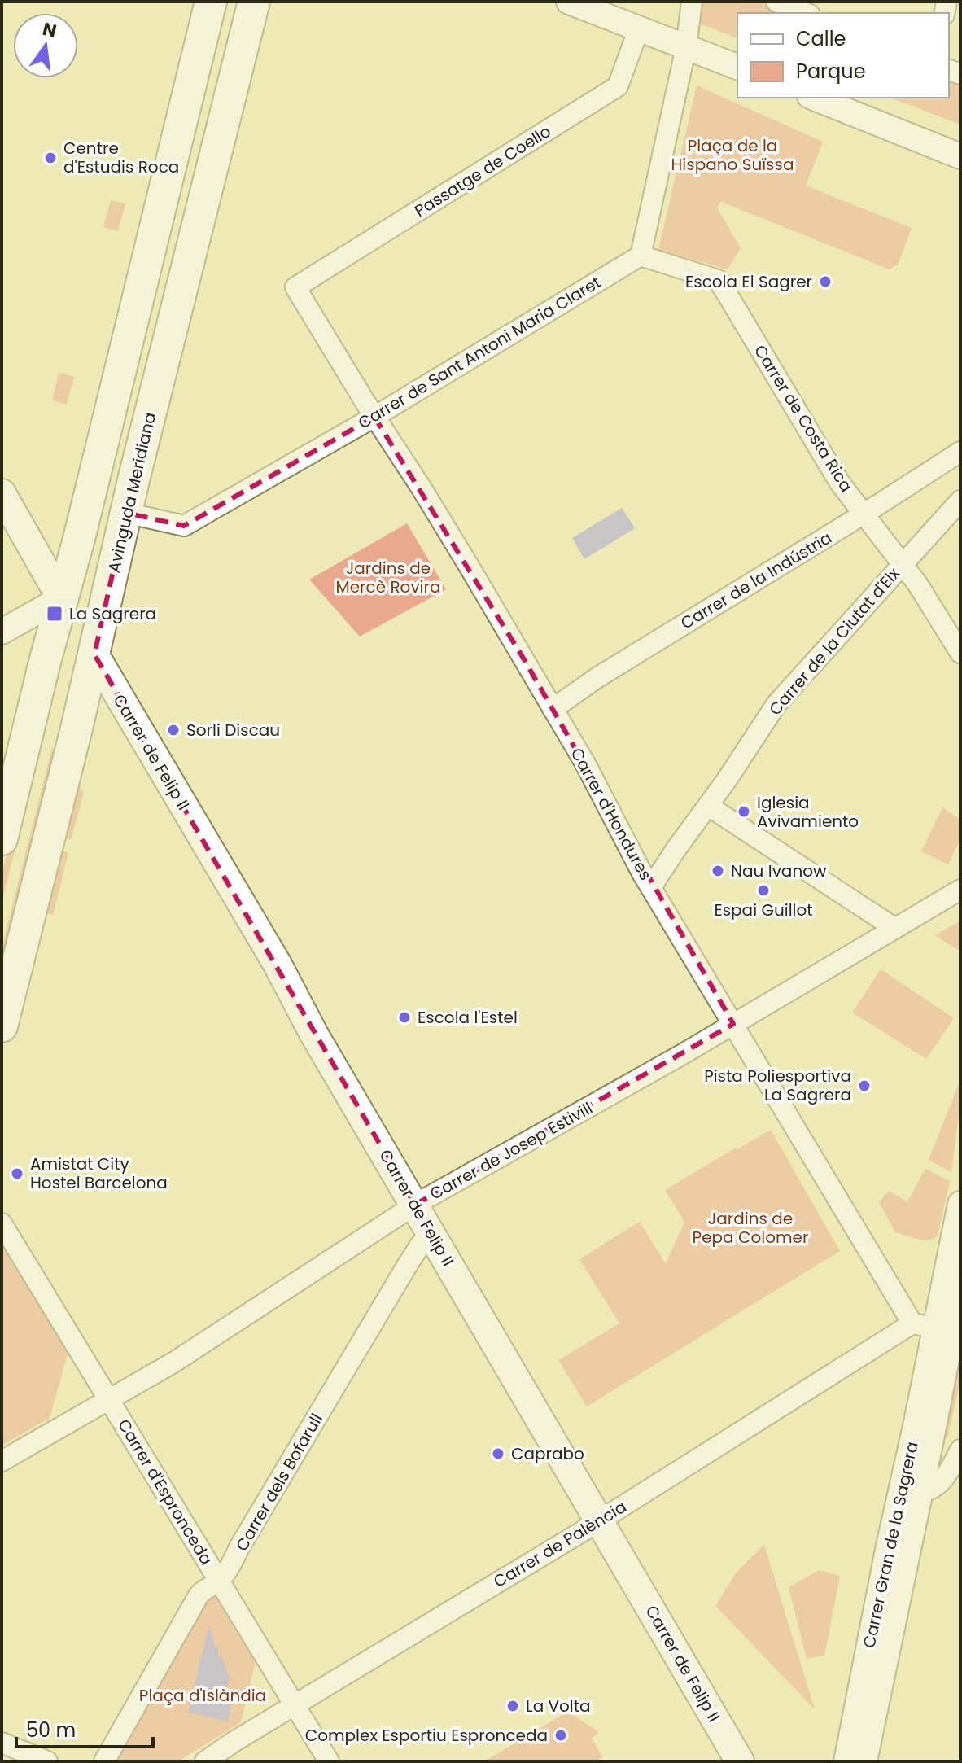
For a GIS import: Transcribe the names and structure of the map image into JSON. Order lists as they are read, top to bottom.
{
  "streets": {
    "main road": ["Avinguda Meridiana", "Carrer de Felip II"],
    "street": [
      "Passatge de Coello",
      "Carrer de Sant Antoni Maria Claret",
      "Carrer de Costa Rica",
      "Carrer de la Indústria",
      "Carrer de la Ciutat d'Elx",
      "Carrer d'Hondures",
      "Carrer de Josep Estivill",
      "Carrer dels Bofarull",
      "Carrer d'Espronceda",
      "Carrer de Palència",
      "Carrer Gran de la Sagrera"
    ]
  },
  "crossings": [
    ["Passatge de Coello", "Carrer d'Hondures"],
    ["Carrer de Sant Antoni Maria Claret", "Carrer de Costa Rica"],
    ["Carrer de Sant Antoni Maria Claret", "Avinguda Meridiana"],
    ["Carrer de Sant Antoni Maria Claret", "Carrer d'Hondures"],
    ["Carrer de Costa Rica", "Carrer de la Indústria"],
    ["Carrer de Costa Rica", "Carrer de la Ciutat d'Elx"],
    ["Avinguda Meridiana", "Carrer de Felip II"],
    ["Carrer de la Indústria", "Carrer d'Hondures"],
    ["Carrer de la Ciutat d'Elx", "Carrer d'Hondures"],
    ["Carrer de Felip II", "Carrer de Josep Estivill"],
    ["Carrer de Felip II", "Carrer dels Bofarull"],
    ["Carrer de Felip II", "Carrer de Palència"],
    ["Carrer d'Hondures", "Carrer de Josep Estivill"],
    ["Carrer d'Hondures", "Carrer de Palència"],
    ["Carrer d'Hondures", "Carrer Gran de la Sagrera"],
    ["Carrer de Josep Estivill", "Carrer d'Espronceda"],
    ["Carrer dels Bofarull", "Carrer d'Espronceda"],
    ["Carrer d'Espronceda", "Carrer de Palència"],
    ["Carrer de Palència", "Carrer Gran de la Sagrera"]
  ],
  "parks": [
    "Plaça de la Hispano Suïssa",
    "Jardins de Mercè Rovira",
    "Jardins de Pepa Colomer",
    "Plaça d'Islàndia"
  ],
  "places": {
    "other": [
      "Centre d'Estudis Roca",
      "Escola El Sagrer",
      "Sorli Discau",
      "Iglesia Avivamiento",
      "Nau Ivanow",
      "Espai Guillot",
      "Escola l'Estel",
      "Pista Poliesportiva La Sagrera",
      "Amistat City Hostel Barcelona",
      "Caprabo",
      "La Volta",
      "Complex Esportiu Espronceda"
    ],
    "transit": ["La Sagrera"]
  },
  "legend": ["Calle", "Parque"],
  "scale_bar": "50 m",
  "north": "top"
}
